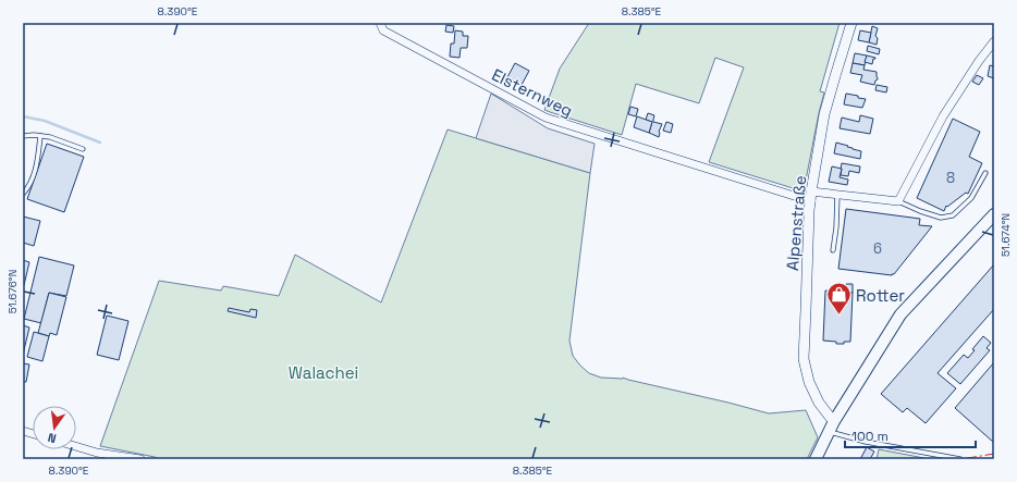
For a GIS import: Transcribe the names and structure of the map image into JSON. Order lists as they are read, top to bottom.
{
  "streets": {
    "street": ["Elsternweg", "Alpenstraße"]
  },
  "crossings": [
    ["Elsternweg", "Alpenstraße"]
  ],
  "parks": ["Walachei"],
  "places": {
    "shop": ["Rotter"]
  },
  "house_numbers": ["8", "6"],
  "scale_bar": "100 m",
  "north": "bottom",
  "coordinates": [
    "8.390°E",
    "8.385°E",
    "51.674°N",
    "51.676°N"
  ]
}
